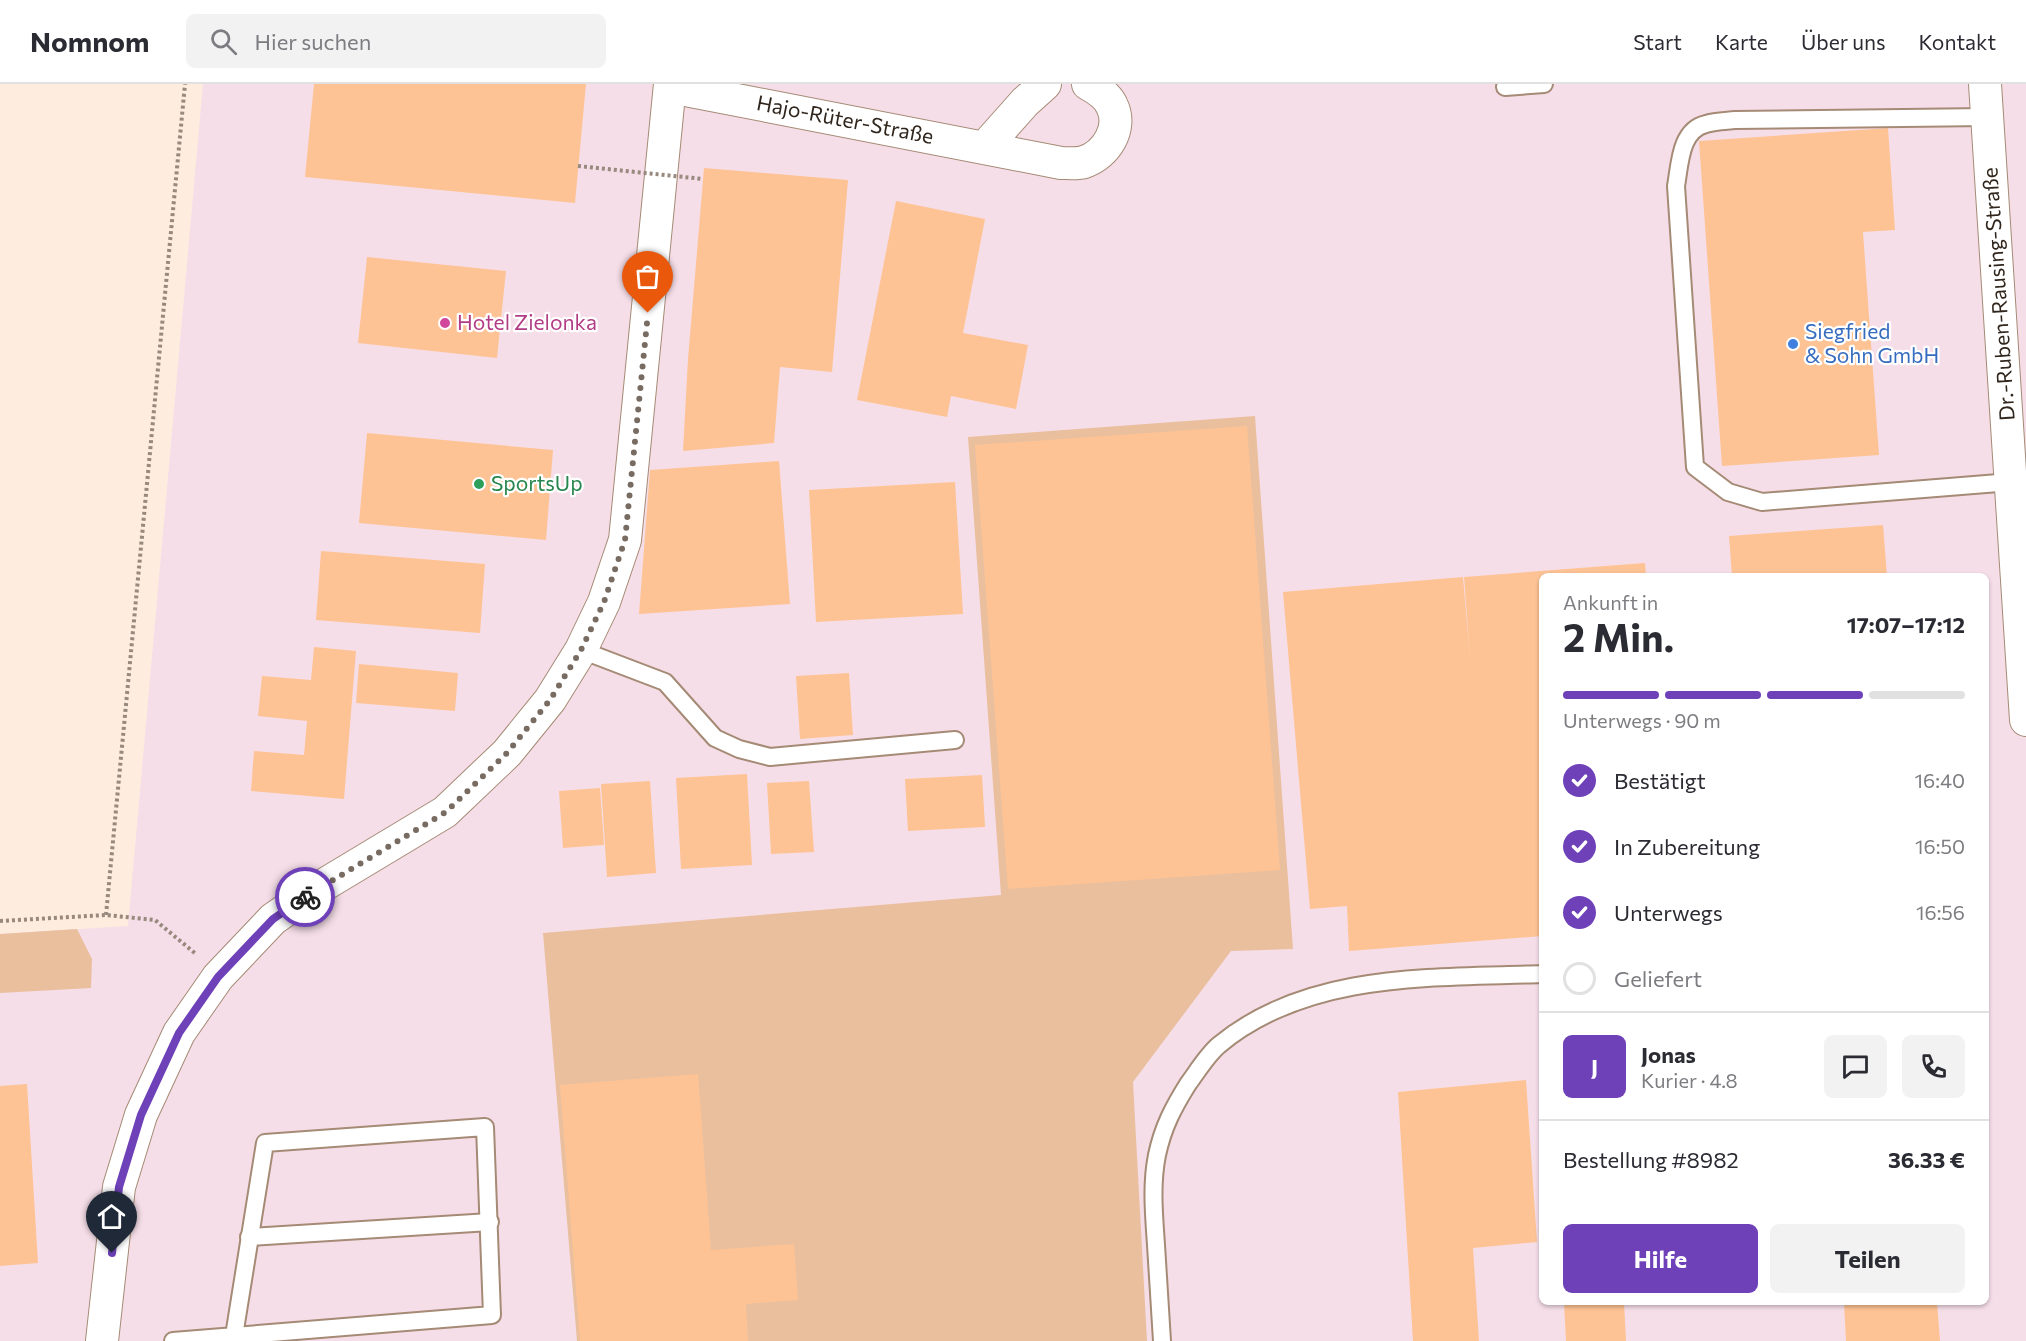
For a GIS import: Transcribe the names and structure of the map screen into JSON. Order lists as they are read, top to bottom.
{
  "streets": {
    "street": ["Hajo-Rüter-Straße", "Dr.-Ruben-Rausing-Straße"]
  },
  "places": ["Hotel Zielonka", "Siegfried & Sohn GmbH", "SportsUp"],
  "page": {
    "header": "Nomnom",
    "search": "Hier suchen",
    "nav": [
      "Start",
      "Karte",
      "Über uns",
      "Kontakt"
    ],
    "heading": ["2 Min.", "Ankunft in", "17:07–17:12"],
    "panel": [
      "Jonas",
      "Kurier · 4.8",
      "Bestellung #8982",
      "36.33 €"
    ],
    "bar": "Unterwegs · 90 m",
    "list": [
      ["Bestätigt", "16:40"],
      ["In Zubereitung", "16:50"],
      ["Unterwegs", "16:56"],
      "Geliefert"
    ],
    "round": "J",
    "buttons": ["Hilfe", "Teilen"]
  }
}
